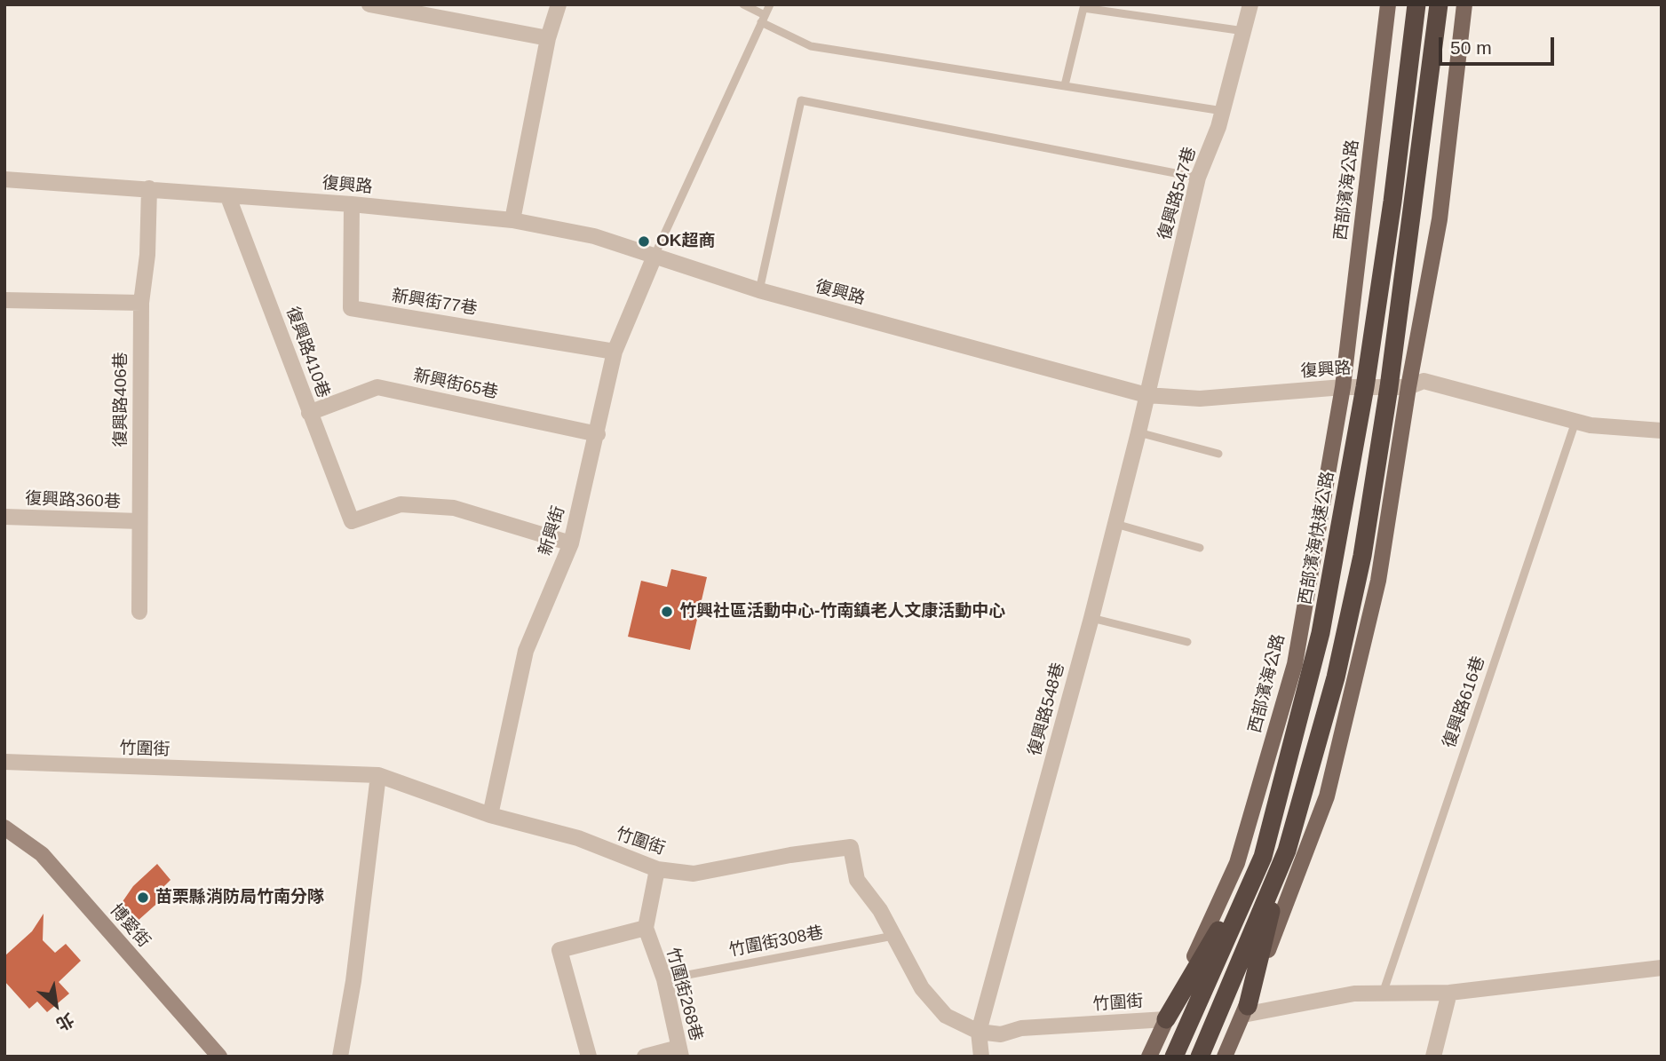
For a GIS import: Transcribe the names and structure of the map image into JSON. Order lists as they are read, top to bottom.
{
  "streets": {
    "highway": ["西部濱海快速公路"],
    "main road": ["西部濱海公路"],
    "street": [
      "復興路",
      "復興路547巷",
      "新興街77巷",
      "復興路410巷",
      "新興街65巷",
      "復興路406巷",
      "復興路360巷",
      "新興街",
      "復興路548巷",
      "竹圍街",
      "博愛街",
      "竹圍街268巷"
    ],
    "lane": ["復興路616巷", "竹圍街308巷"]
  },
  "crossings": [
    ["復興路", "西部濱海公路"],
    ["復興路", "復興路547巷"],
    ["復興路", "新興街77巷"],
    ["復興路", "復興路410巷"],
    ["復興路", "復興路406巷"],
    ["復興路", "新興街"],
    ["復興路", "西部濱海快速公路"],
    ["復興路", "復興路616巷"],
    ["復興路", "復興路548巷"],
    ["西部濱海公路", "竹圍街"],
    ["復興路547巷", "復興路548巷"],
    ["新興街77巷", "新興街"],
    ["復興路410巷", "新興街65巷"],
    ["復興路410巷", "新興街"],
    ["新興街65巷", "新興街"],
    ["復興路406巷", "復興路360巷"],
    ["新興街", "竹圍街"],
    ["復興路548巷", "竹圍街"],
    ["竹圍街", "竹圍街308巷"],
    ["竹圍街308巷", "竹圍街268巷"]
  ],
  "places": ["OK超商", "竹興社區活動中心-竹南鎮老人文康活動中心", "苗栗縣消防局竹南分隊"],
  "scale_bar": "50 m",
  "north": "bottom right"
}
